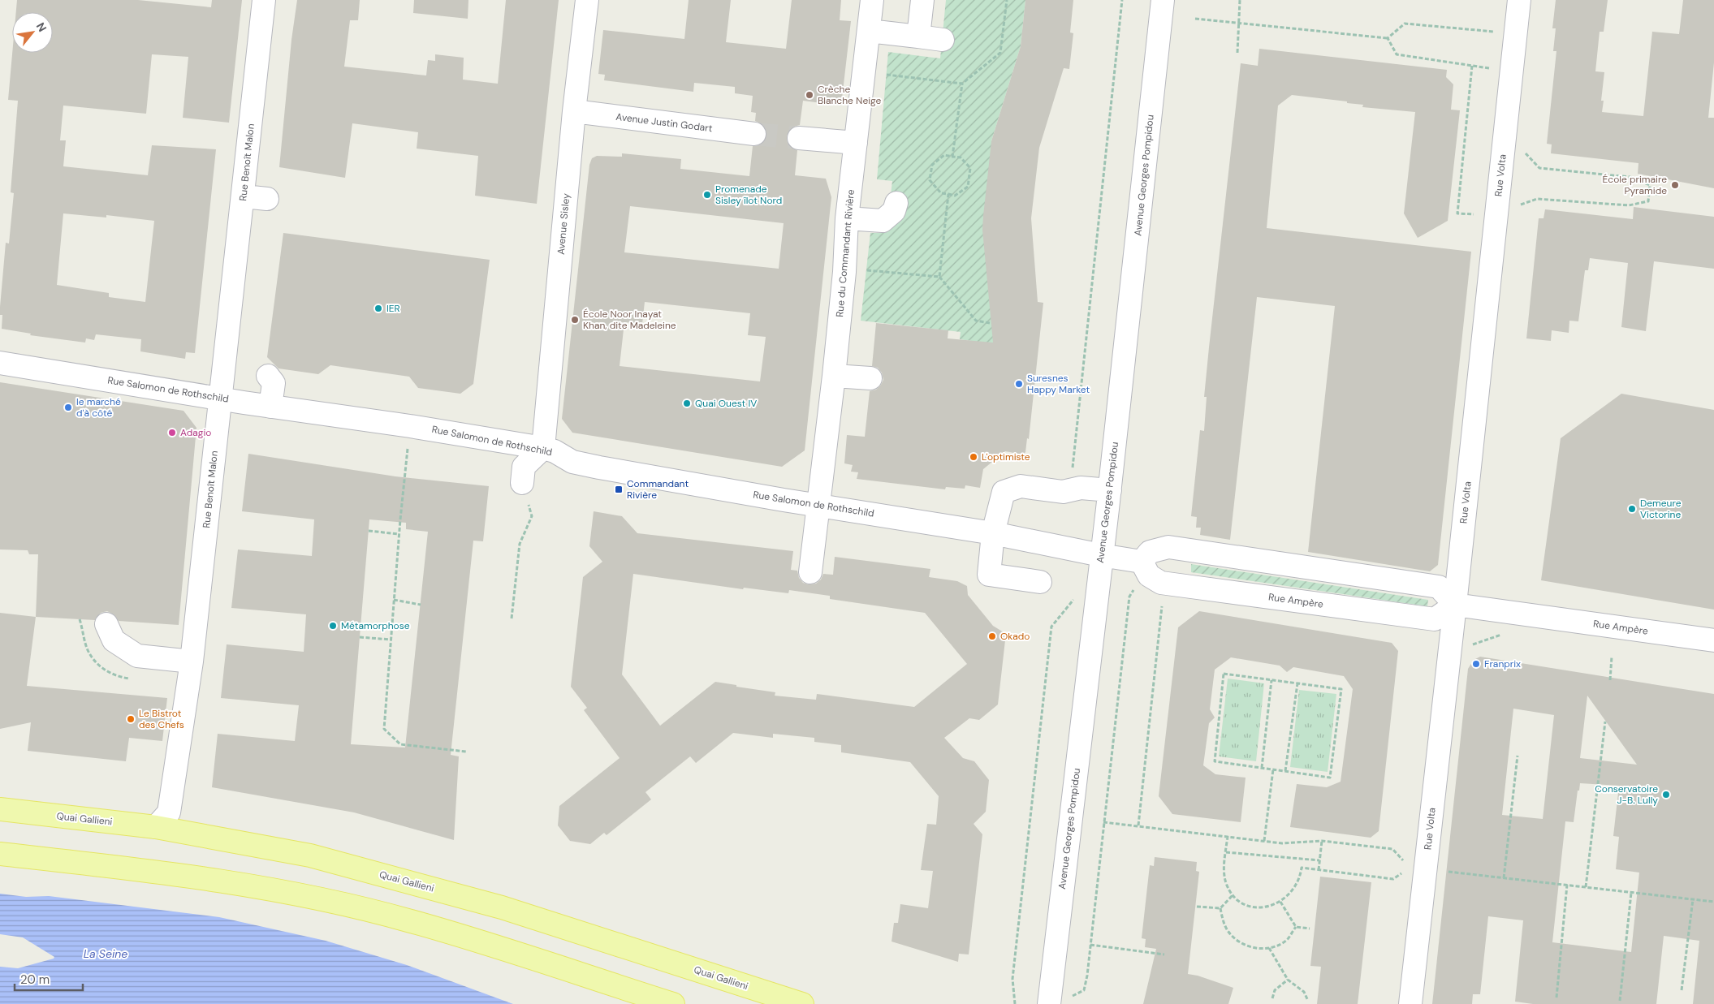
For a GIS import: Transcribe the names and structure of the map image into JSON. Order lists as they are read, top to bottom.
{
  "streets": {
    "main road": ["Quai Gallieni"],
    "street": [
      "Avenue Justin Godart",
      "Rue Benoît Malon",
      "Avenue Georges Pompidou",
      "Rue Volta",
      "Avenue Sisley",
      "Rue du Commandant Rivière",
      "Rue Salomon de Rothschild",
      "Rue Ampère"
    ]
  },
  "crossings": [
    ["Avenue Justin Godart", "Avenue Sisley"],
    ["Rue Benoît Malon", "Rue Salomon de Rothschild"],
    ["Rue Benoît Malon", "Quai Gallieni"],
    ["Avenue Georges Pompidou", "Rue Salomon de Rothschild"],
    ["Rue Volta", "Rue Ampère"],
    ["Avenue Sisley", "Rue Salomon de Rothschild"],
    ["Rue du Commandant Rivière", "Rue Salomon de Rothschild"]
  ],
  "water": ["La Seine"],
  "places": {
    "other": [
      "Crèche Blanche Neige",
      "École primaire Pyramide",
      "Promenade Sisley îlot Nord",
      "IER",
      "École Noor Inayat Khan, dite Madeleine",
      "Suresnes Happy Market",
      "Quai Ouest IV",
      "le marché d'à côté",
      "Adagio",
      "L'optimiste",
      "Demeure Victorine",
      "Métamorphose",
      "Okado",
      "Franprix",
      "Le Bistrot des Chefs",
      "Conservatoire J-B. Lully"
    ],
    "transit": ["Commandant Rivière"]
  },
  "scale_bar": "20 m",
  "north": "top right"
}
